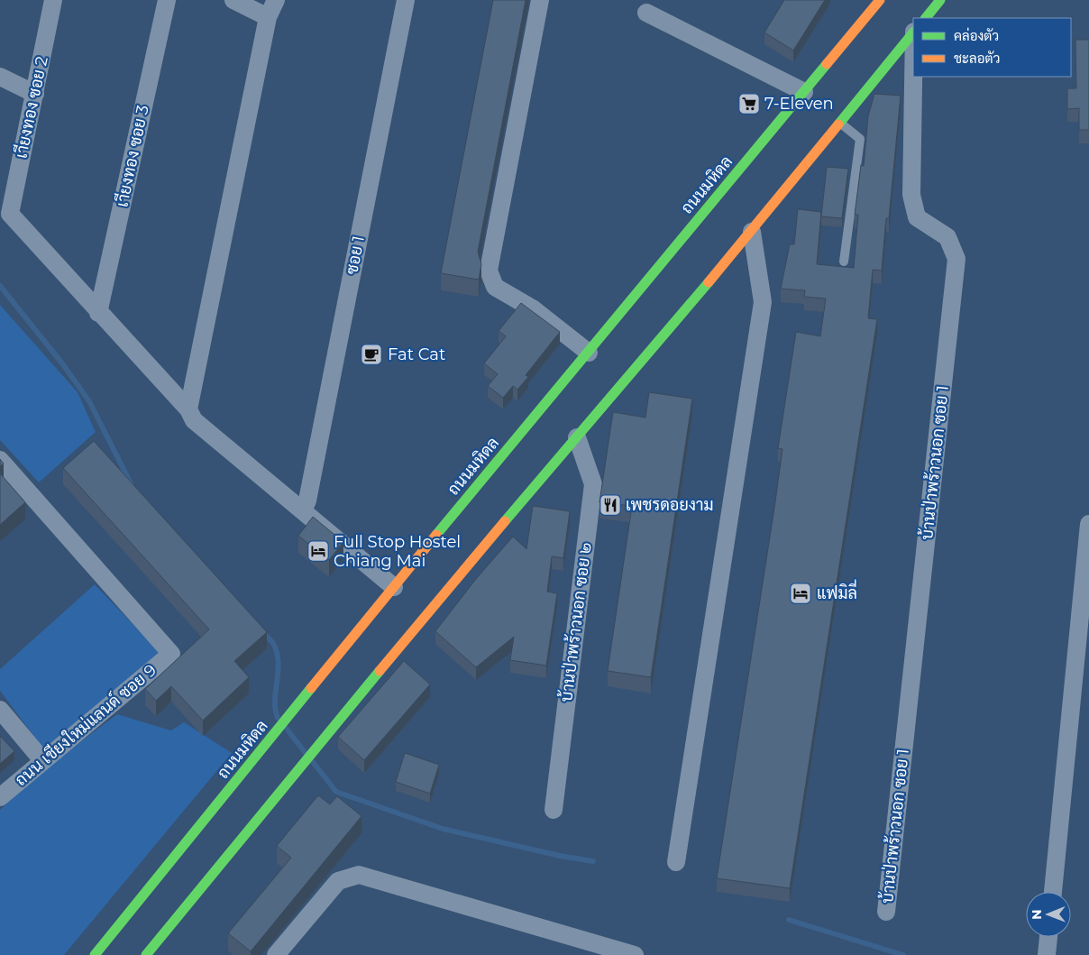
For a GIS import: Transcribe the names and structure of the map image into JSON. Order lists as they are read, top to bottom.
{
  "streets": {
    "main road": ["ถนนมหิดล"],
    "street": [
      "เาียงทอง ซอย 2",
      "เาียงทอง ซอย 3",
      "ซอย 1",
      "บ้านป่าพร้าวนอก ซอย 1",
      "บ้านป่าพร้าวนอก ซอย ๒",
      "ถนน เชียงใหม่แลนด์ ซอย 9"
    ]
  },
  "crossings": [
    ["เาียงทอง ซอย 2", "เาียงทอง ซอย 3"]
  ],
  "places": {
    "supermarket": ["7-Eleven"],
    "cafe": ["Fat Cat"],
    "restaurant": ["เพชรดอยงาม"],
    "hotel": ["Full Stop Hostel Chiang Mai", "แฟมิลี่"]
  },
  "legend": ["คล่องตัว", "ชะลอตัว"],
  "north": "left"
}
